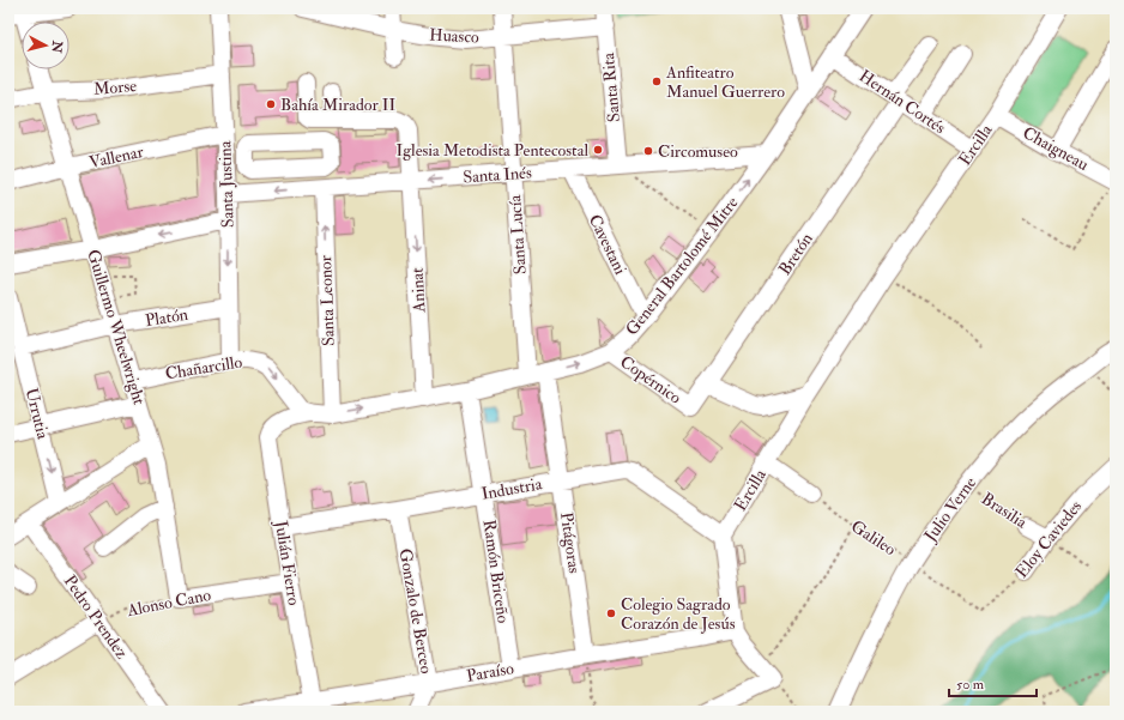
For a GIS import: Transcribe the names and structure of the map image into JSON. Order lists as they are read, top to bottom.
{
  "streets": {
    "street": [
      "Huasco",
      "Morse",
      "Santa Rita",
      "Hernán Cortés",
      "Ercilla",
      "Chaigneau",
      "Vallenar",
      "Santa Inés",
      "Santa Justina",
      "Santa Lucía",
      "Cavestani",
      "Bretón",
      "General Bartolomé Mitre",
      "Aninat",
      "Santa Leonor",
      "Platón",
      "Guillermo Wheelwright",
      "Chañarcillo",
      "Copérnico",
      "Urrutia",
      "Industria",
      "Julio Verne",
      "Brasilia",
      "Eloy Caviedes",
      "Pitágoras",
      "Julián Fierro",
      "Ramón Briceño",
      "Alonso Cano",
      "Gonzalo de Berceo",
      "Pedro Prendez",
      "Paraíso"
    ],
    "path": ["Galileo"]
  },
  "crossings": [
    ["Huasco", "Santa Rita"],
    ["Huasco", "Santa Lucía"],
    ["Morse", "Santa Justina"],
    ["Morse", "Guillermo Wheelwright"],
    ["Santa Rita", "Santa Inés"],
    ["Hernán Cortés", "Ercilla"],
    ["Hernán Cortés", "Bretón"],
    ["Hernán Cortés", "General Bartolomé Mitre"],
    ["Ercilla", "Chaigneau"],
    ["Ercilla", "Copérnico"],
    ["Ercilla", "Industria"],
    ["Vallenar", "Santa Justina"],
    ["Vallenar", "Guillermo Wheelwright"],
    ["Santa Inés", "Santa Justina"],
    ["Santa Inés", "Santa Lucía"],
    ["Santa Inés", "Cavestani"],
    ["Santa Inés", "General Bartolomé Mitre"],
    ["Santa Inés", "Aninat"],
    ["Santa Inés", "Santa Leonor"],
    ["Santa Justina", "Platón"],
    ["Santa Justina", "Chañarcillo"],
    ["Santa Lucía", "General Bartolomé Mitre"],
    ["Cavestani", "General Bartolomé Mitre"],
    ["Bretón", "Copérnico"],
    ["General Bartolomé Mitre", "Aninat"],
    ["General Bartolomé Mitre", "Santa Leonor"],
    ["General Bartolomé Mitre", "Chañarcillo"],
    ["General Bartolomé Mitre", "Copérnico"],
    ["General Bartolomé Mitre", "Pitágoras"],
    ["General Bartolomé Mitre", "Julián Fierro"],
    ["General Bartolomé Mitre", "Ramón Briceño"],
    ["Platón", "Guillermo Wheelwright"],
    ["Platón", "Urrutia"],
    ["Guillermo Wheelwright", "Chañarcillo"],
    ["Guillermo Wheelwright", "Alonso Cano"],
    ["Industria", "Pitágoras"],
    ["Industria", "Julián Fierro"],
    ["Industria", "Ramón Briceño"],
    ["Industria", "Gonzalo de Berceo"],
    ["Julio Verne", "Brasilia"],
    ["Julio Verne", "Galileo"],
    ["Brasilia", "Eloy Caviedes"],
    ["Galileo", "Eloy Caviedes"],
    ["Pitágoras", "Paraíso"],
    ["Julián Fierro", "Alonso Cano"],
    ["Julián Fierro", "Paraíso"],
    ["Ramón Briceño", "Paraíso"],
    ["Alonso Cano", "Pedro Prendez"],
    ["Gonzalo de Berceo", "Paraíso"]
  ],
  "one_way": [
    "Santa Inés",
    "Aninat",
    "Santa Leonor",
    "Chañarcillo",
    "Urrutia"
  ],
  "places": [
    "Anfiteatro Manuel Guerrero",
    "Bahía Mirador II",
    "Iglesia Metodista Pentecostal",
    "Circomuseo",
    "Colegio Sagrado Corazón de Jesús"
  ],
  "scale_bar": "50 m",
  "north": "right"
}
